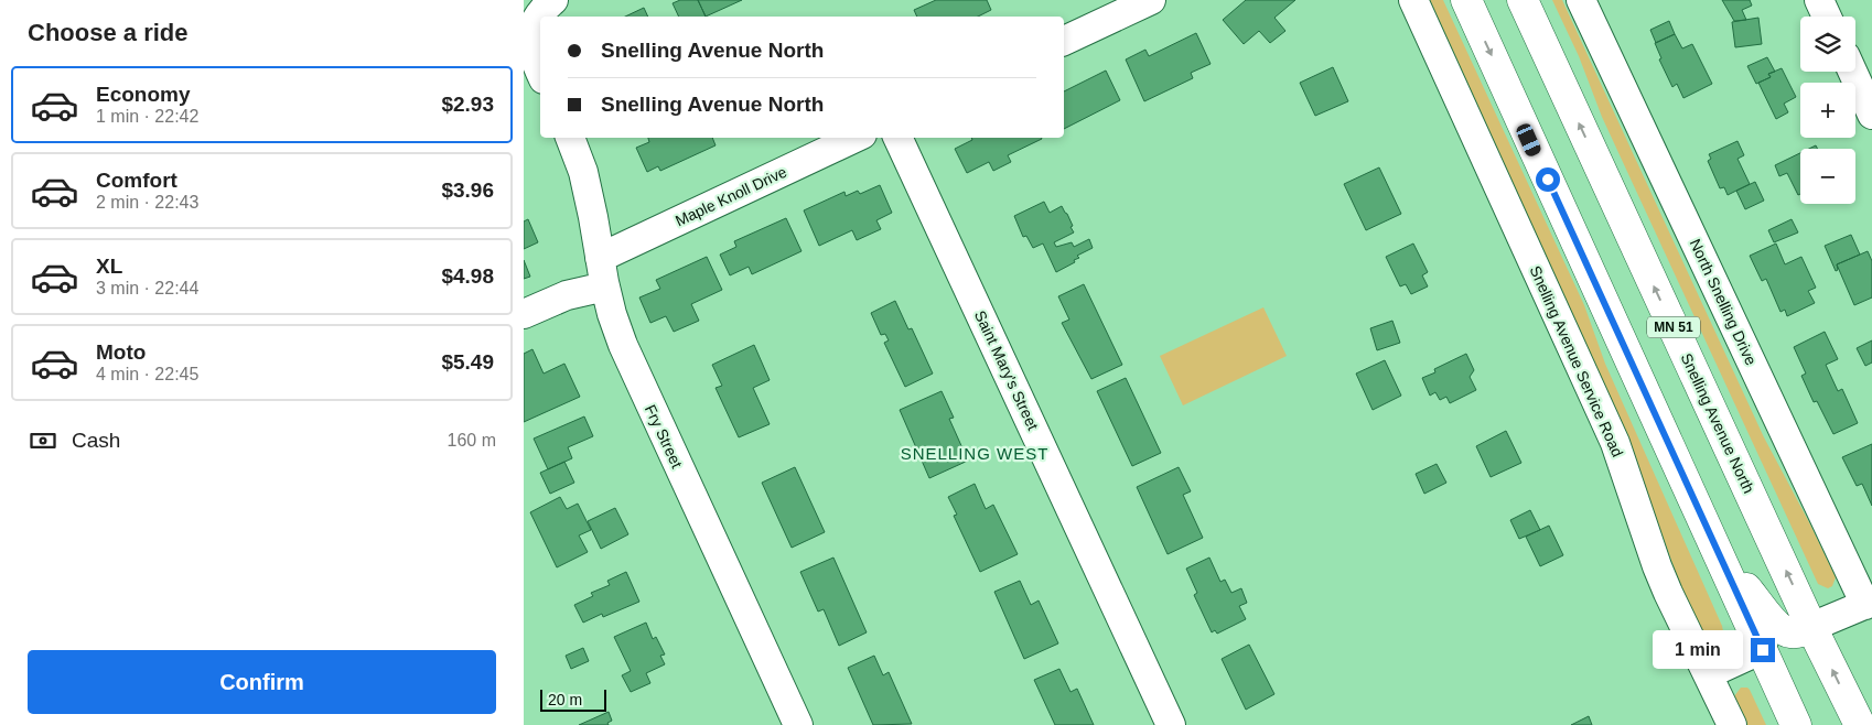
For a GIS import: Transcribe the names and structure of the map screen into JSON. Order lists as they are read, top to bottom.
{
  "streets": {
    "main road": ["MN 51", "Snelling Avenue North"],
    "street": [
      "Maple Knoll Drive",
      "North Snelling Drive",
      "Snelling Avenue Service Road",
      "Saint Mary's Street",
      "Fry Street"
    ]
  },
  "crossings": [
    ["Maple Knoll Drive", "Fry Street"]
  ],
  "districts": ["SNELLING WEST"],
  "scale_bar": "20 m",
  "page": {
    "heading": "Choose a ride",
    "map_buttons": ["+", "−"],
    "banner": ["Snelling Avenue North", "Snelling Avenue North"],
    "list": [
      {
        "name": "Economy",
        "note": "1 min · 22:42",
        "value": "$2.93"
      },
      {
        "name": "Comfort",
        "note": "2 min · 22:43",
        "value": "$3.96"
      },
      {
        "name": "XL",
        "note": "3 min · 22:44",
        "value": "$4.98"
      },
      {
        "name": "Moto",
        "note": "4 min · 22:45",
        "value": "$5.49"
      }
    ],
    "pay": ["Cash", "160 m"],
    "bubble": "1 min",
    "buttons": "Confirm",
    "scale": "20 m"
  }
}
